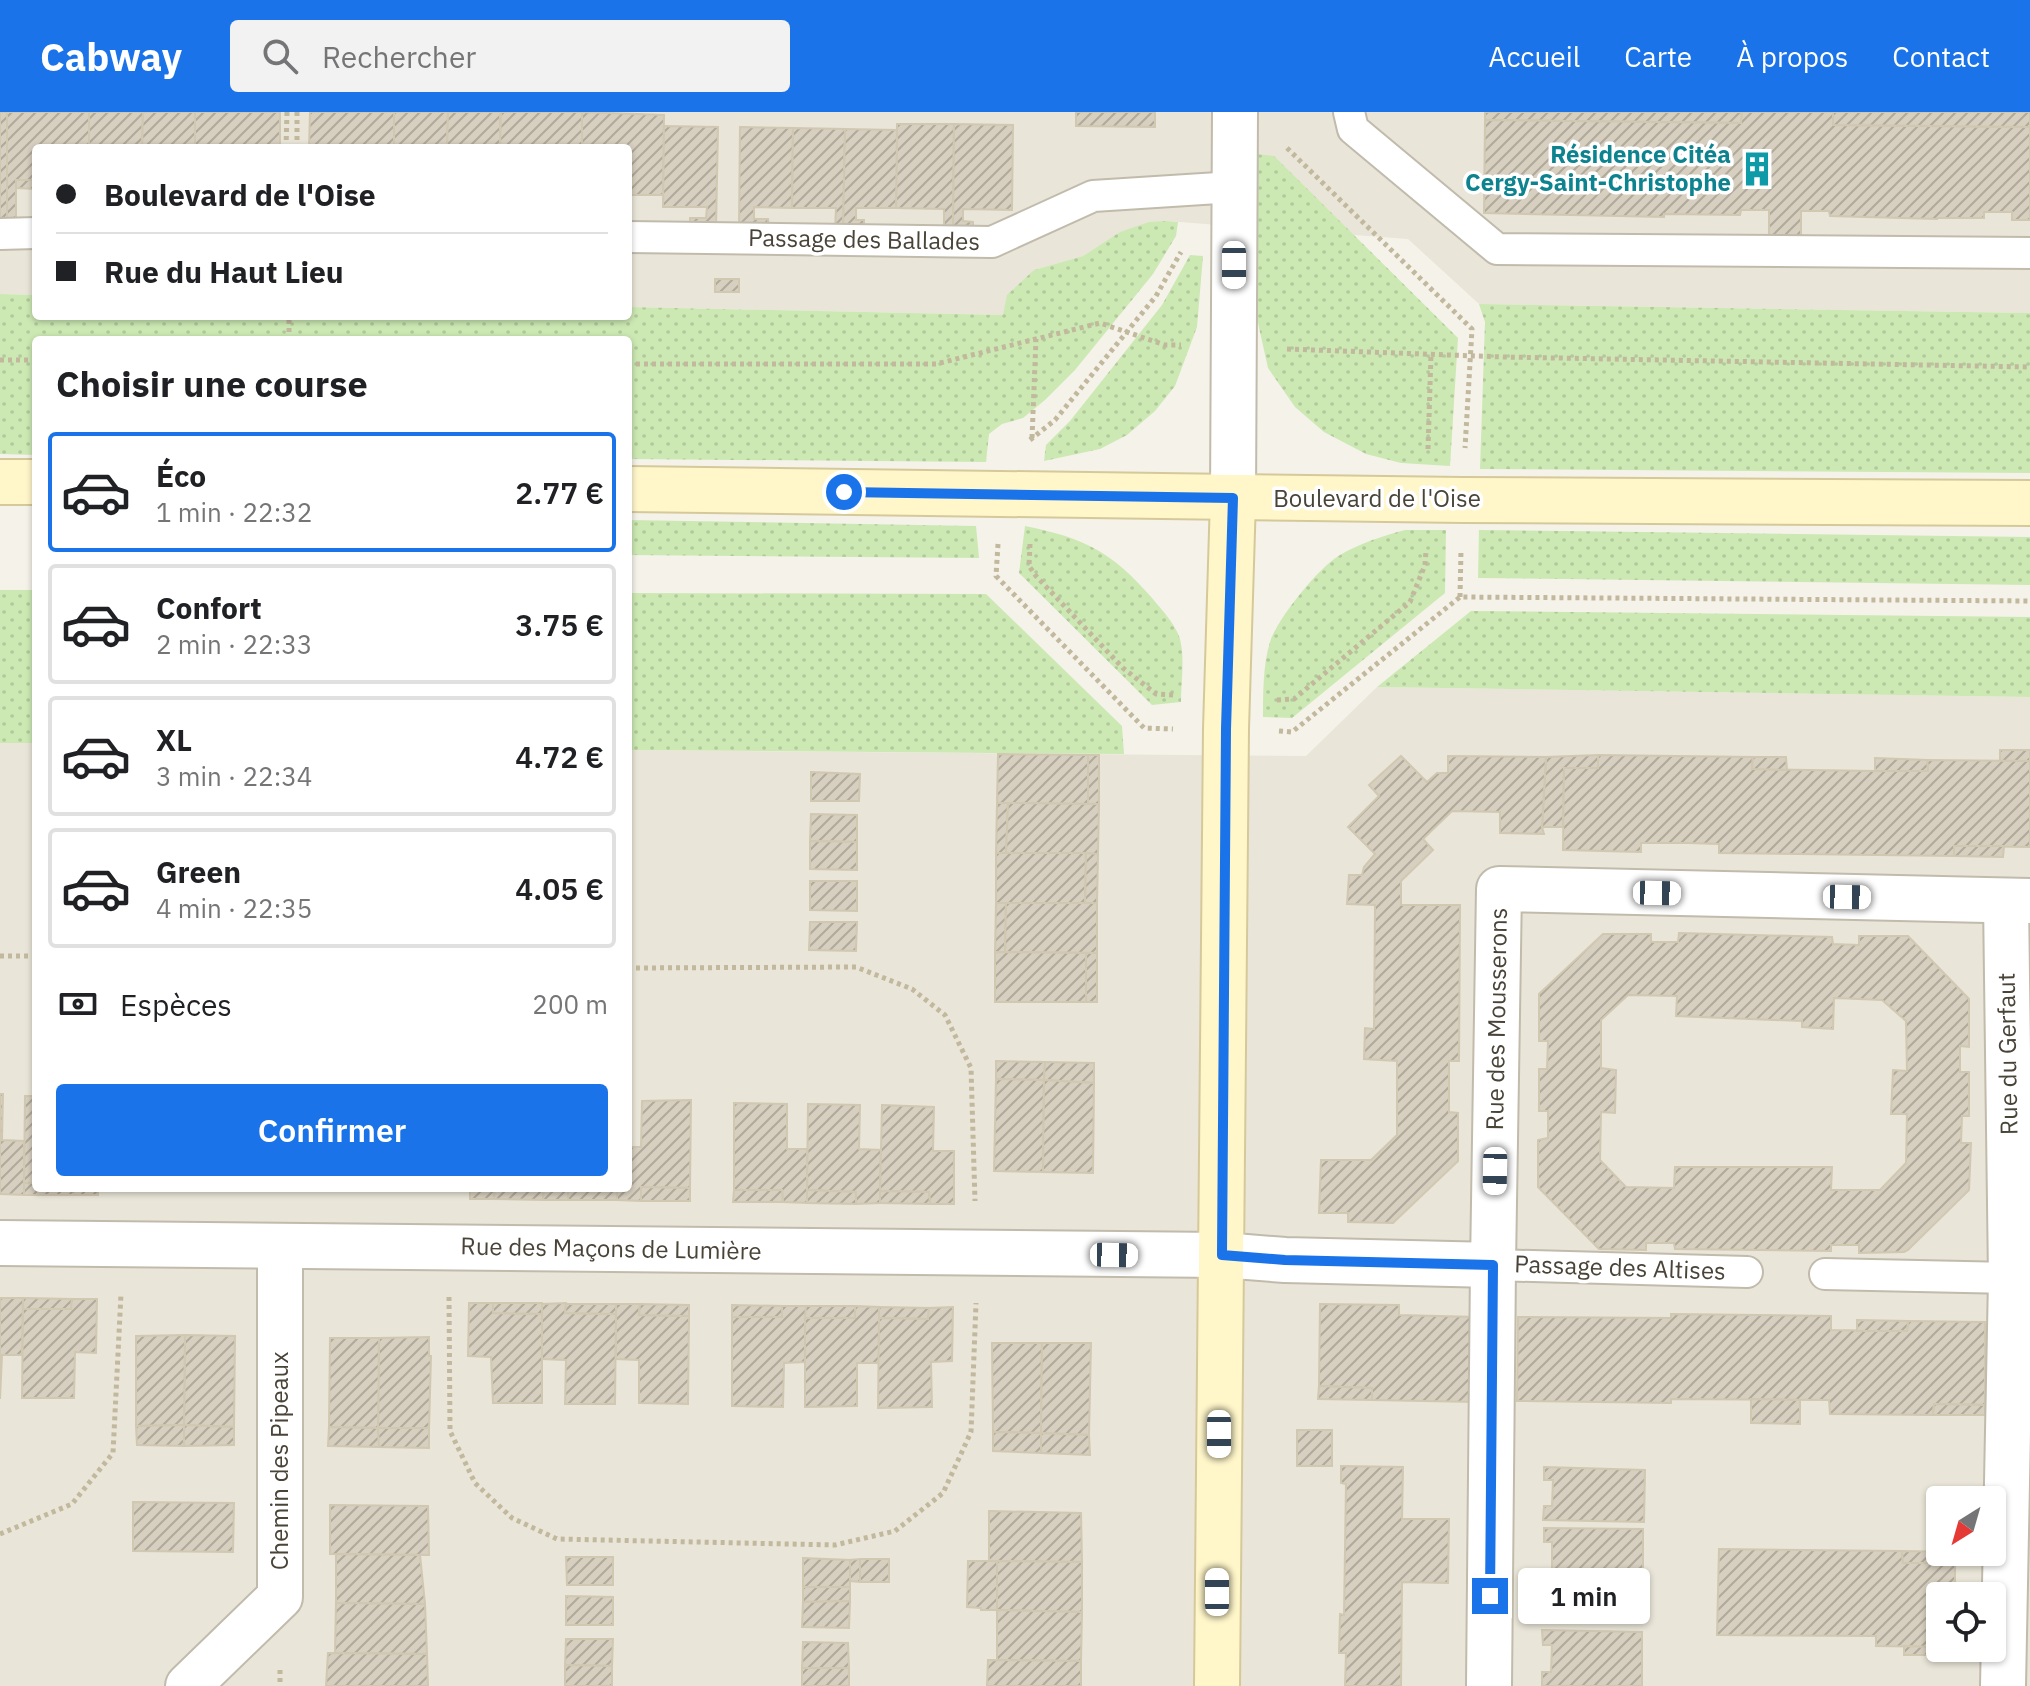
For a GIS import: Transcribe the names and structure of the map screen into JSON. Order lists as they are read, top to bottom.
{
  "streets": {
    "main road": ["Boulevard de l'Oise"],
    "street": [
      "Rue des Mousserons",
      "Rue du Gerfaut",
      "Rue des Maçons de Lumière",
      "Chemin des Pipeaux"
    ],
    "lane": ["Passage des Ballades", "Passage des Altises"]
  },
  "crossings": [
    ["Rue des Mousserons", "Rue du Gerfaut"],
    ["Rue des Mousserons", "Passage des Altises"],
    ["Rue des Maçons de Lumière", "Chemin des Pipeaux"]
  ],
  "places": {
    "building": ["Résidence Citéa Cergy-Saint-Christophe"]
  },
  "north": "bottom left",
  "page": {
    "header": "Cabway",
    "search": "Rechercher",
    "nav": [
      "Accueil",
      "Carte",
      "À propos",
      "Contact"
    ],
    "banner": ["Boulevard de l'Oise", "Rue du Haut Lieu"],
    "heading": "Choisir une course",
    "list": [
      {
        "name": "Éco",
        "note": "1 min · 22:32",
        "value": "2.77 €"
      },
      {
        "name": "Confort",
        "note": "2 min · 22:33",
        "value": "3.75 €"
      },
      {
        "name": "XL",
        "note": "3 min · 22:34",
        "value": "4.72 €"
      },
      {
        "name": "Green",
        "note": "4 min · 22:35",
        "value": "4.05 €"
      }
    ],
    "pay": ["Espèces", "200 m"],
    "buttons": "Confirmer",
    "bubble": "1 min"
  }
}
